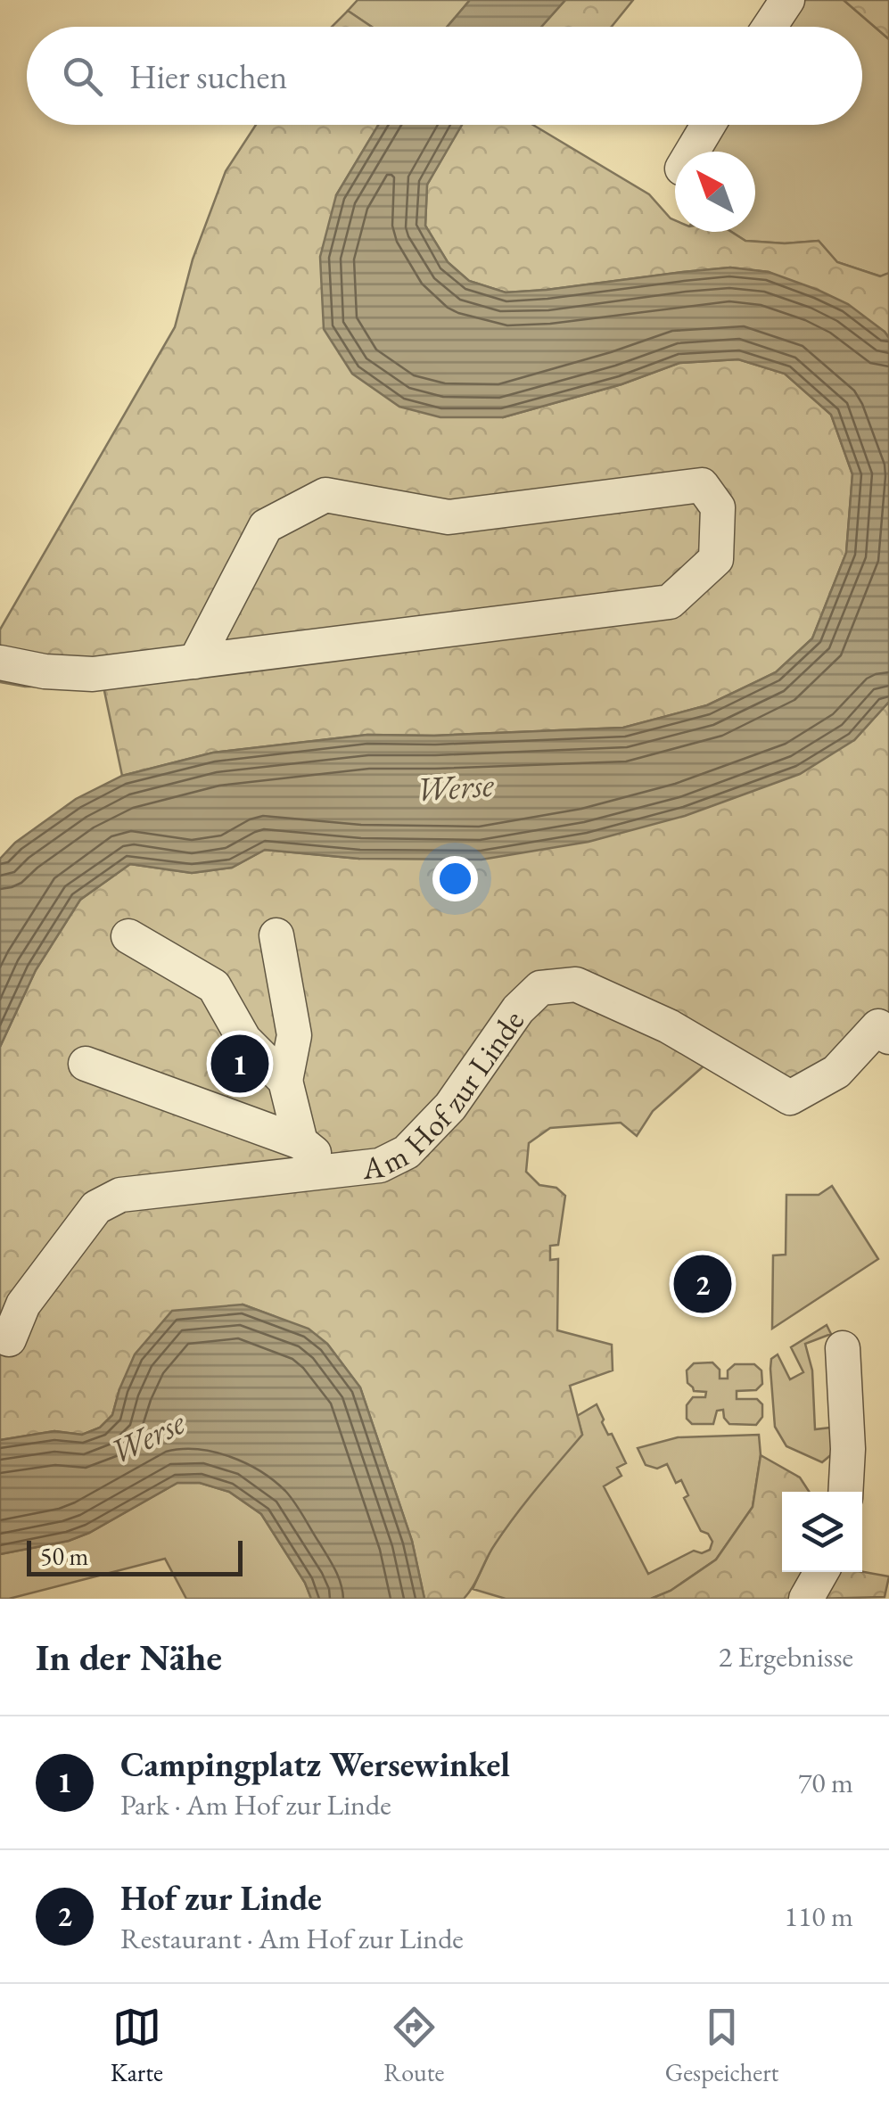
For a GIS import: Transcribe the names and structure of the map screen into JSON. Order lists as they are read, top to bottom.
{
  "streets": {
    "street": ["Am Hof zur Linde"]
  },
  "water": ["Werse"],
  "scale_bar": "50 m",
  "north": "top left",
  "page": {
    "search": "Hier suchen",
    "pins": ["1", "2"],
    "scale": "50 m",
    "heading": ["In der Nähe", "2 Ergebnisse"],
    "list": [
      {
        "mark": "1",
        "name": "Campingplatz Wersewinkel",
        "note": "Park · Am Hof zur Linde",
        "value": "70 m"
      },
      {
        "mark": "2",
        "name": "Hof zur Linde",
        "note": "Restaurant · Am Hof zur Linde",
        "value": "110 m"
      }
    ],
    "nav": ["Karte", "Route", "Gespeichert"]
  }
}
